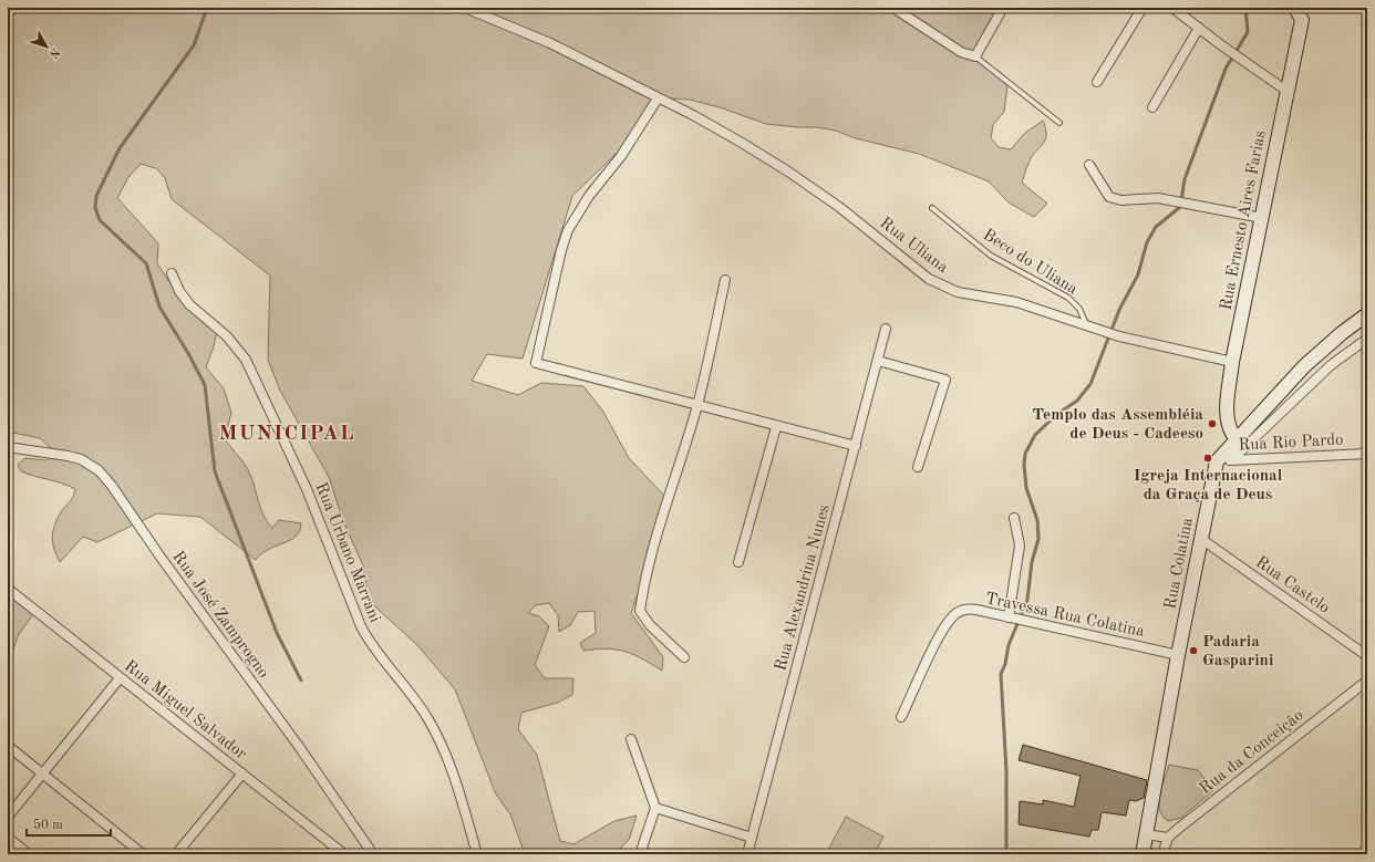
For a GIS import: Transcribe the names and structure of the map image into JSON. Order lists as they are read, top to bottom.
{
  "streets": {
    "main road": ["Rua Ernesto Aires Farias", "Rua Colatina"],
    "street": [
      "Rua Uliana",
      "Rua Rio Pardo",
      "Rua Urbano Marrani",
      "Rua Castelo",
      "Rua Alexandrina Nunes",
      "Rua José Zamprogno",
      "Travessa Rua Colatina",
      "Rua Miguel Salvador",
      "Rua da Conceição"
    ],
    "lane": ["Beco do Uliana"]
  },
  "crossings": [
    ["Rua Ernesto Aires Farias", "Rua Uliana"],
    ["Rua Ernesto Aires Farias", "Rua Colatina"],
    ["Rua Uliana", "Beco do Uliana"],
    ["Rua Rio Pardo", "Rua Colatina"],
    ["Rua Colatina", "Rua Castelo"],
    ["Rua Colatina", "Travessa Rua Colatina"]
  ],
  "districts": ["MUNICIPAL"],
  "places": ["Templo das Assembléia de Deus - Cadeeso", "Igreja Internacional da Graça de Deus", "Padaria Gasparini"],
  "scale_bar": "50 m",
  "north": "bottom right"
}
